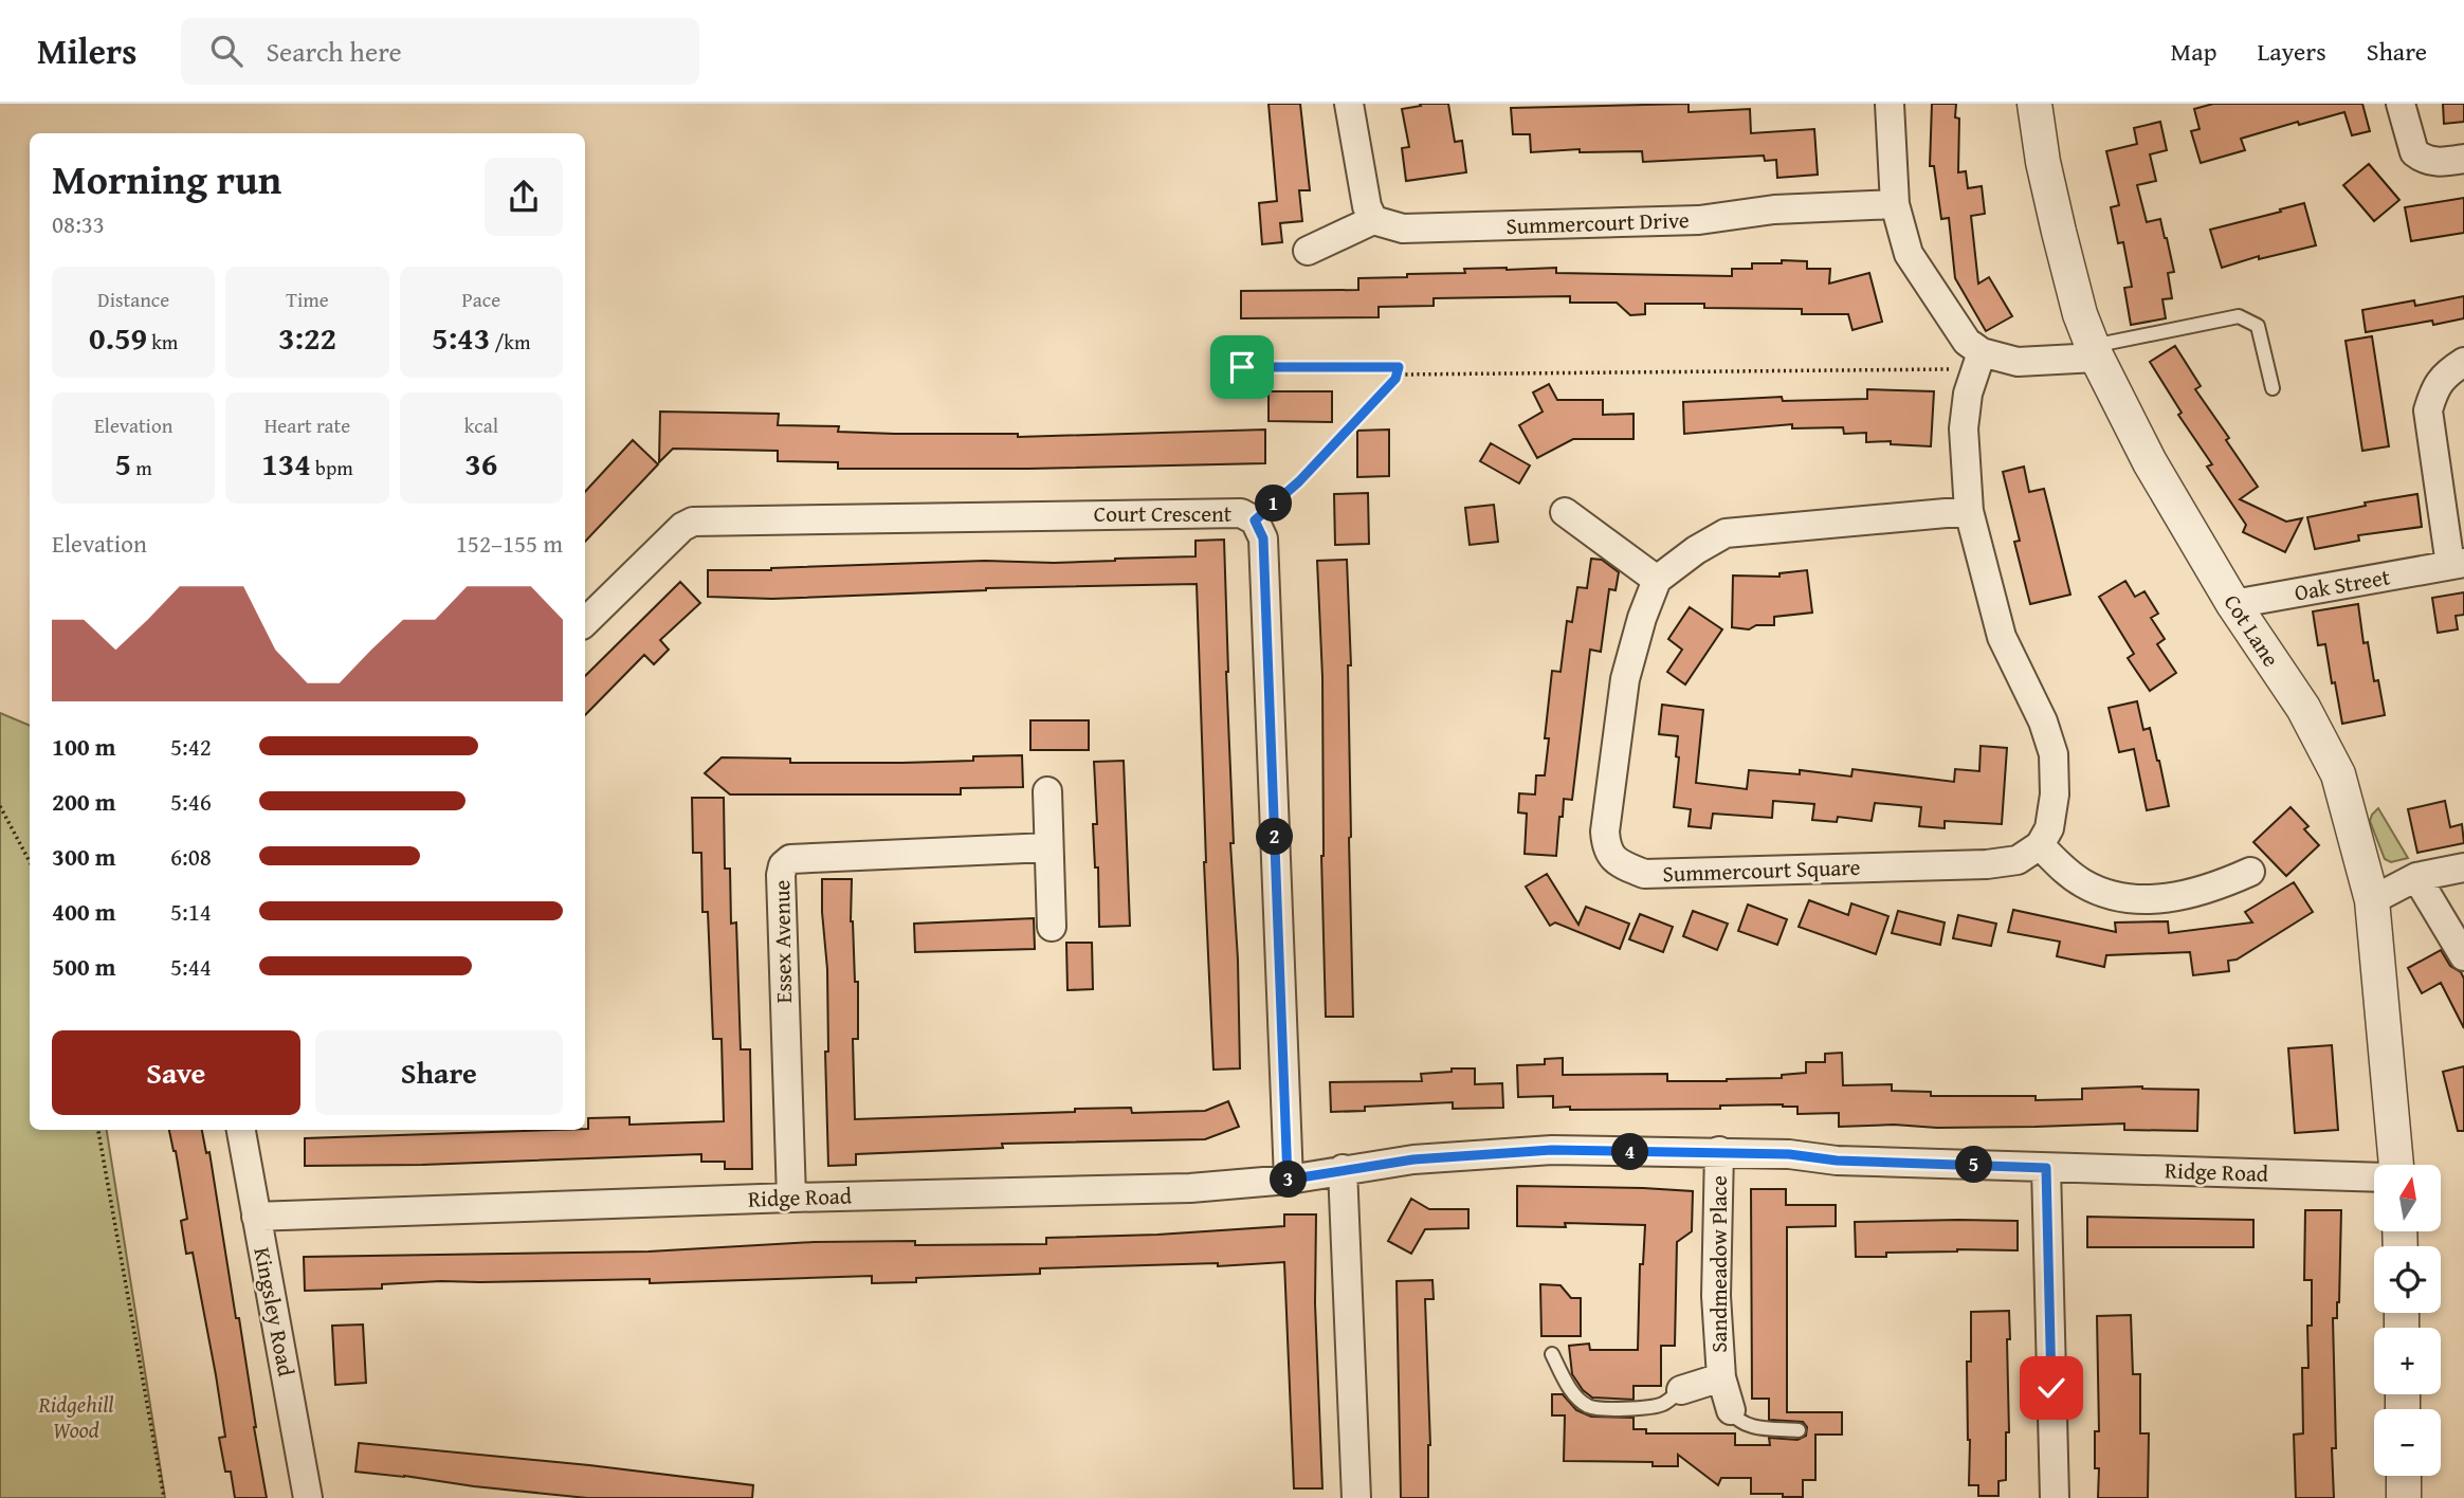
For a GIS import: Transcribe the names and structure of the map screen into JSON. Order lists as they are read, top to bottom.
{
  "streets": {
    "street": [
      "Summercourt Drive",
      "Court Crescent",
      "Oak Street",
      "Cot Lane",
      "Summercourt Square",
      "Essex Avenue",
      "Ridge Road",
      "Sandmeadow Place",
      "Kingsley Road"
    ]
  },
  "crossings": [
    ["Court Crescent", "Ridge Road"],
    ["Oak Street", "Cot Lane"],
    ["Essex Avenue", "Ridge Road"],
    ["Ridge Road", "Sandmeadow Place"],
    ["Ridge Road", "Kingsley Road"]
  ],
  "parks": ["Ridgehill Wood"],
  "north": "top",
  "page": {
    "header": "Milers",
    "search": "Search here",
    "nav": ["Map", "Layers", "Share"],
    "heading": ["Morning run", "08:33"],
    "stats": [
      ["Distance", "0.59 km"],
      ["Time", "3:22"],
      ["Pace", "5:43 /km"],
      ["Elevation", "5 m"],
      ["Heart rate", "134 bpm"],
      ["kcal", "36"]
    ],
    "pins": [
      "1",
      "2",
      "4",
      "5",
      "3"
    ],
    "chart": ["Elevation", "152–155 m"],
    "list": [
      {
        "name": "100 m",
        "note": "5:42"
      },
      {
        "name": "200 m",
        "note": "5:46"
      },
      {
        "name": "300 m",
        "note": "6:08"
      },
      {
        "name": "400 m",
        "note": "5:14"
      },
      {
        "name": "500 m",
        "note": "5:44"
      }
    ],
    "buttons": ["Save", "Share"],
    "map_buttons": ["+", "−"]
  }
}
